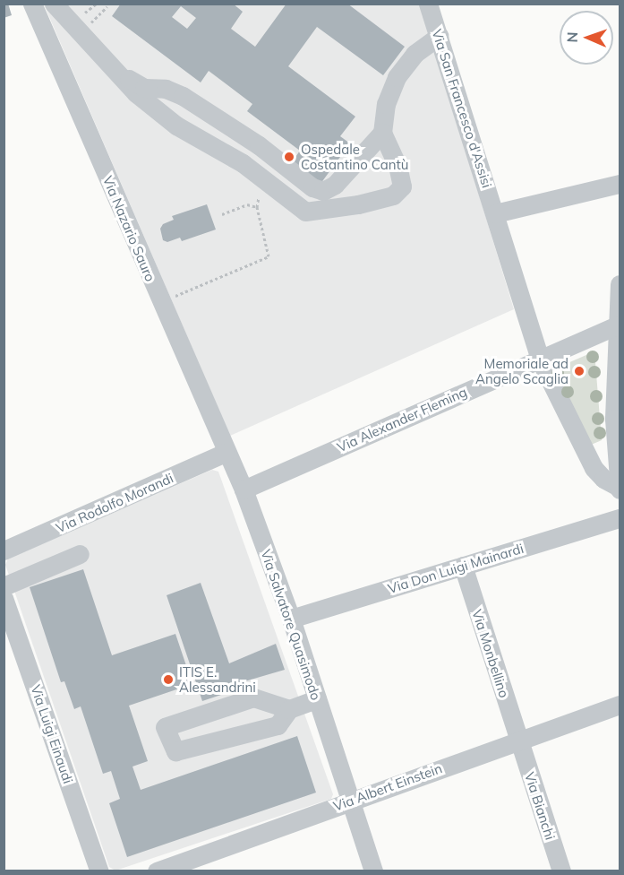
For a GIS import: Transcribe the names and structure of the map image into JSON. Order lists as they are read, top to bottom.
{
  "streets": {
    "street": [
      "Via San Francesco d'Assisi",
      "Via Nazario Sauro",
      "Via Alexander Fleming",
      "Via Rodolfo Morandi",
      "Via Don Luigi Mainardi",
      "Via Salvatore Quasimodo",
      "Via Monbellino",
      "Via Luigi Einaudi",
      "Via Albert Einstein",
      "Via Bianchi"
    ]
  },
  "crossings": [
    ["Via San Francesco d'Assisi", "Via Alexander Fleming"],
    ["Via Nazario Sauro", "Via Rodolfo Morandi"],
    ["Via Nazario Sauro", "Via Salvatore Quasimodo"],
    ["Via Alexander Fleming", "Via Salvatore Quasimodo"],
    ["Via Rodolfo Morandi", "Via Salvatore Quasimodo"],
    ["Via Don Luigi Mainardi", "Via Salvatore Quasimodo"],
    ["Via Don Luigi Mainardi", "Via Monbellino"],
    ["Via Salvatore Quasimodo", "Via Albert Einstein"],
    ["Via Monbellino", "Via Albert Einstein"],
    ["Via Monbellino", "Via Bianchi"],
    ["Via Albert Einstein", "Via Bianchi"]
  ],
  "places": ["Ospedale Costantino Cantù", "Memoriale ad Angelo Scaglia", "ITIS E. Alessandrini"],
  "north": "left"
}
